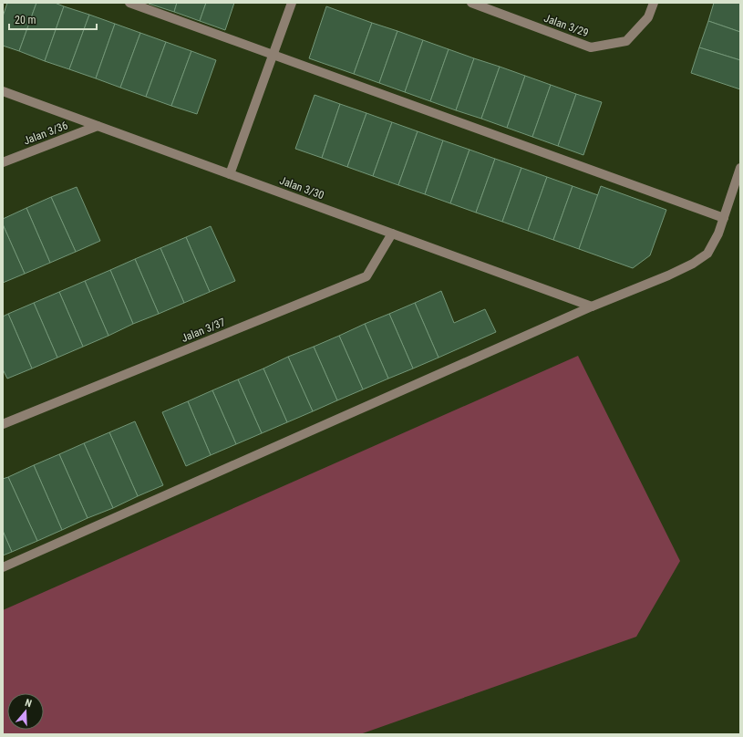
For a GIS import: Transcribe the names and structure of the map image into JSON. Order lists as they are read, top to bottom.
{
  "streets": {
    "street": [
      "Jalan 3/29",
      "Jalan 3/36",
      "Jalan 3/30",
      "Jalan 3/37"
    ]
  },
  "crossings": [
    ["Jalan 3/36", "Jalan 3/30"],
    ["Jalan 3/30", "Jalan 3/37"]
  ],
  "scale_bar": "20 m",
  "north": "top"
}
